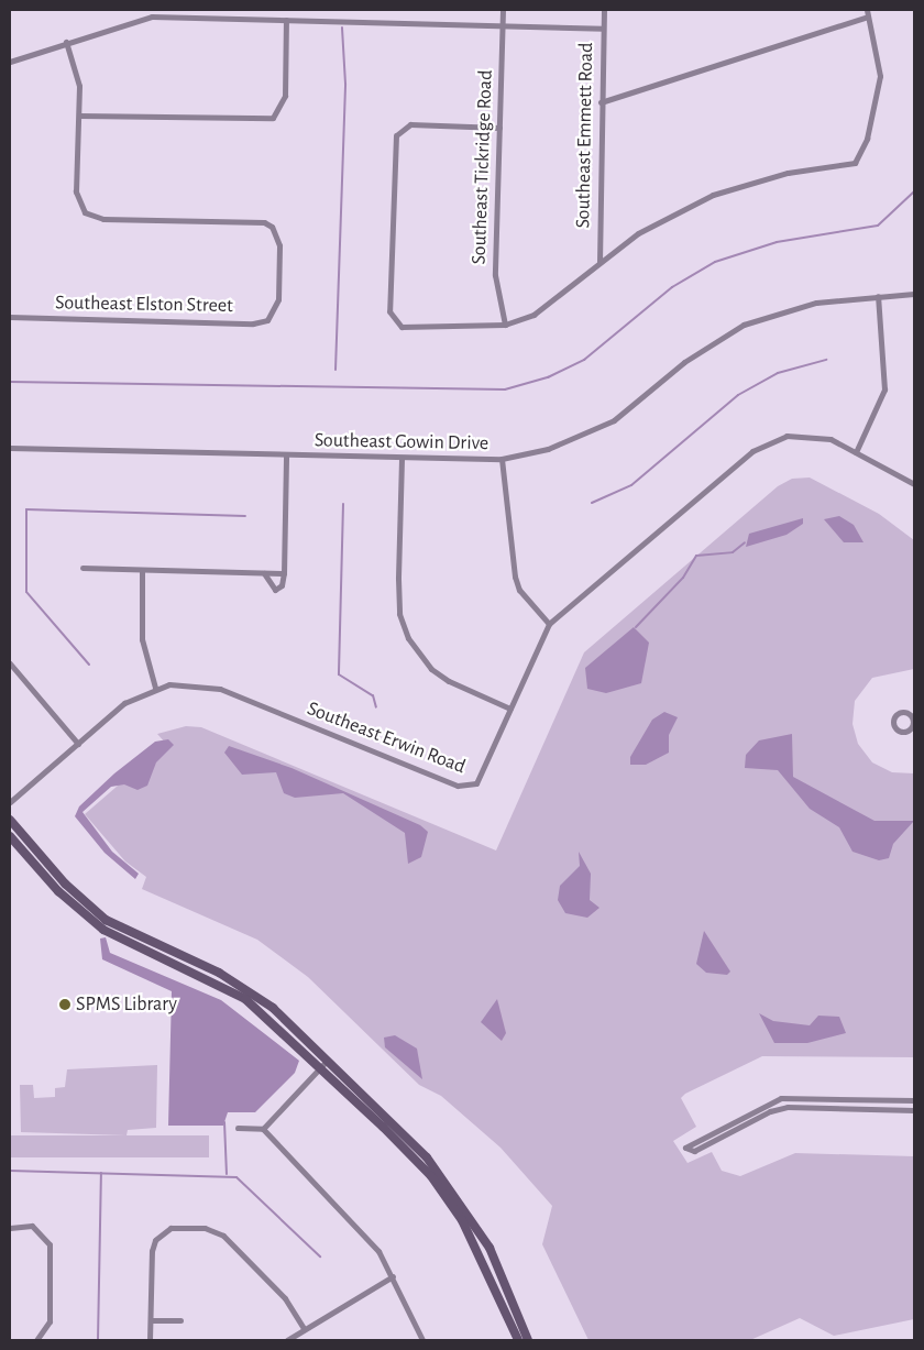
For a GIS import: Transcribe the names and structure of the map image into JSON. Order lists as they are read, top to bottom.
{
  "streets": {
    "street": [
      "Southeast Emmett Road",
      "Southeast Tickridge Road",
      "Southeast Elston Street",
      "Southeast Gowin Drive",
      "Southeast Erwin Road"
    ]
  },
  "places": ["SPMS Library"]
}
